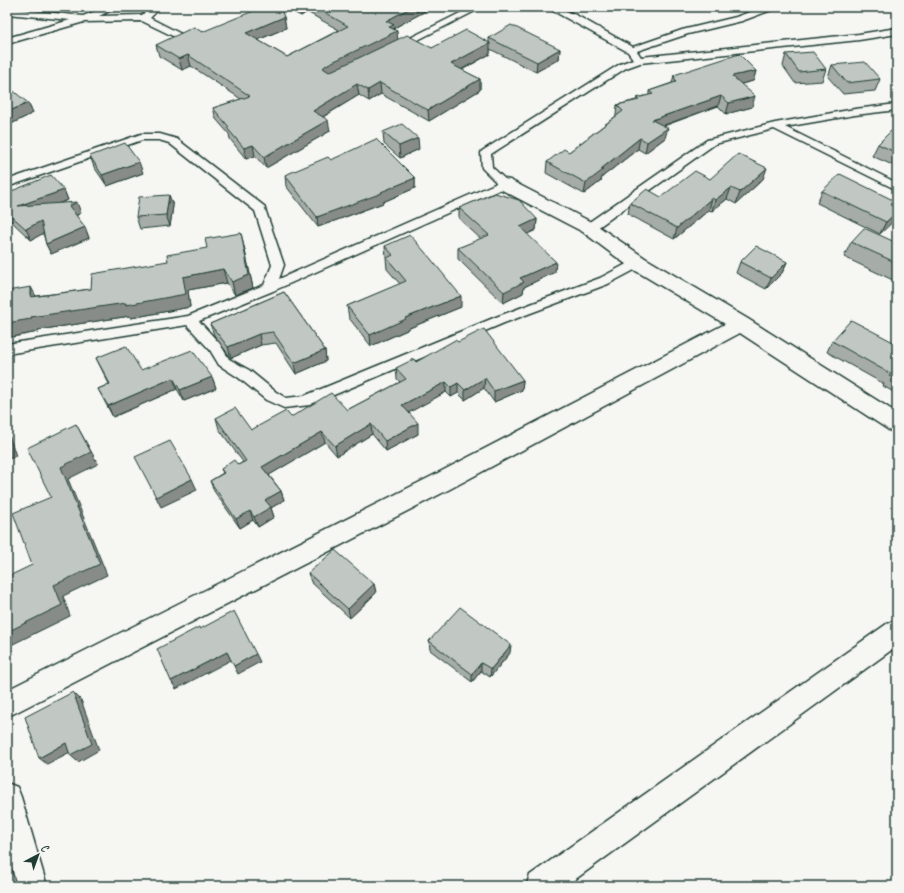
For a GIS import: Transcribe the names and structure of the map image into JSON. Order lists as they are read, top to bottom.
{
  "north": "top right"
}
